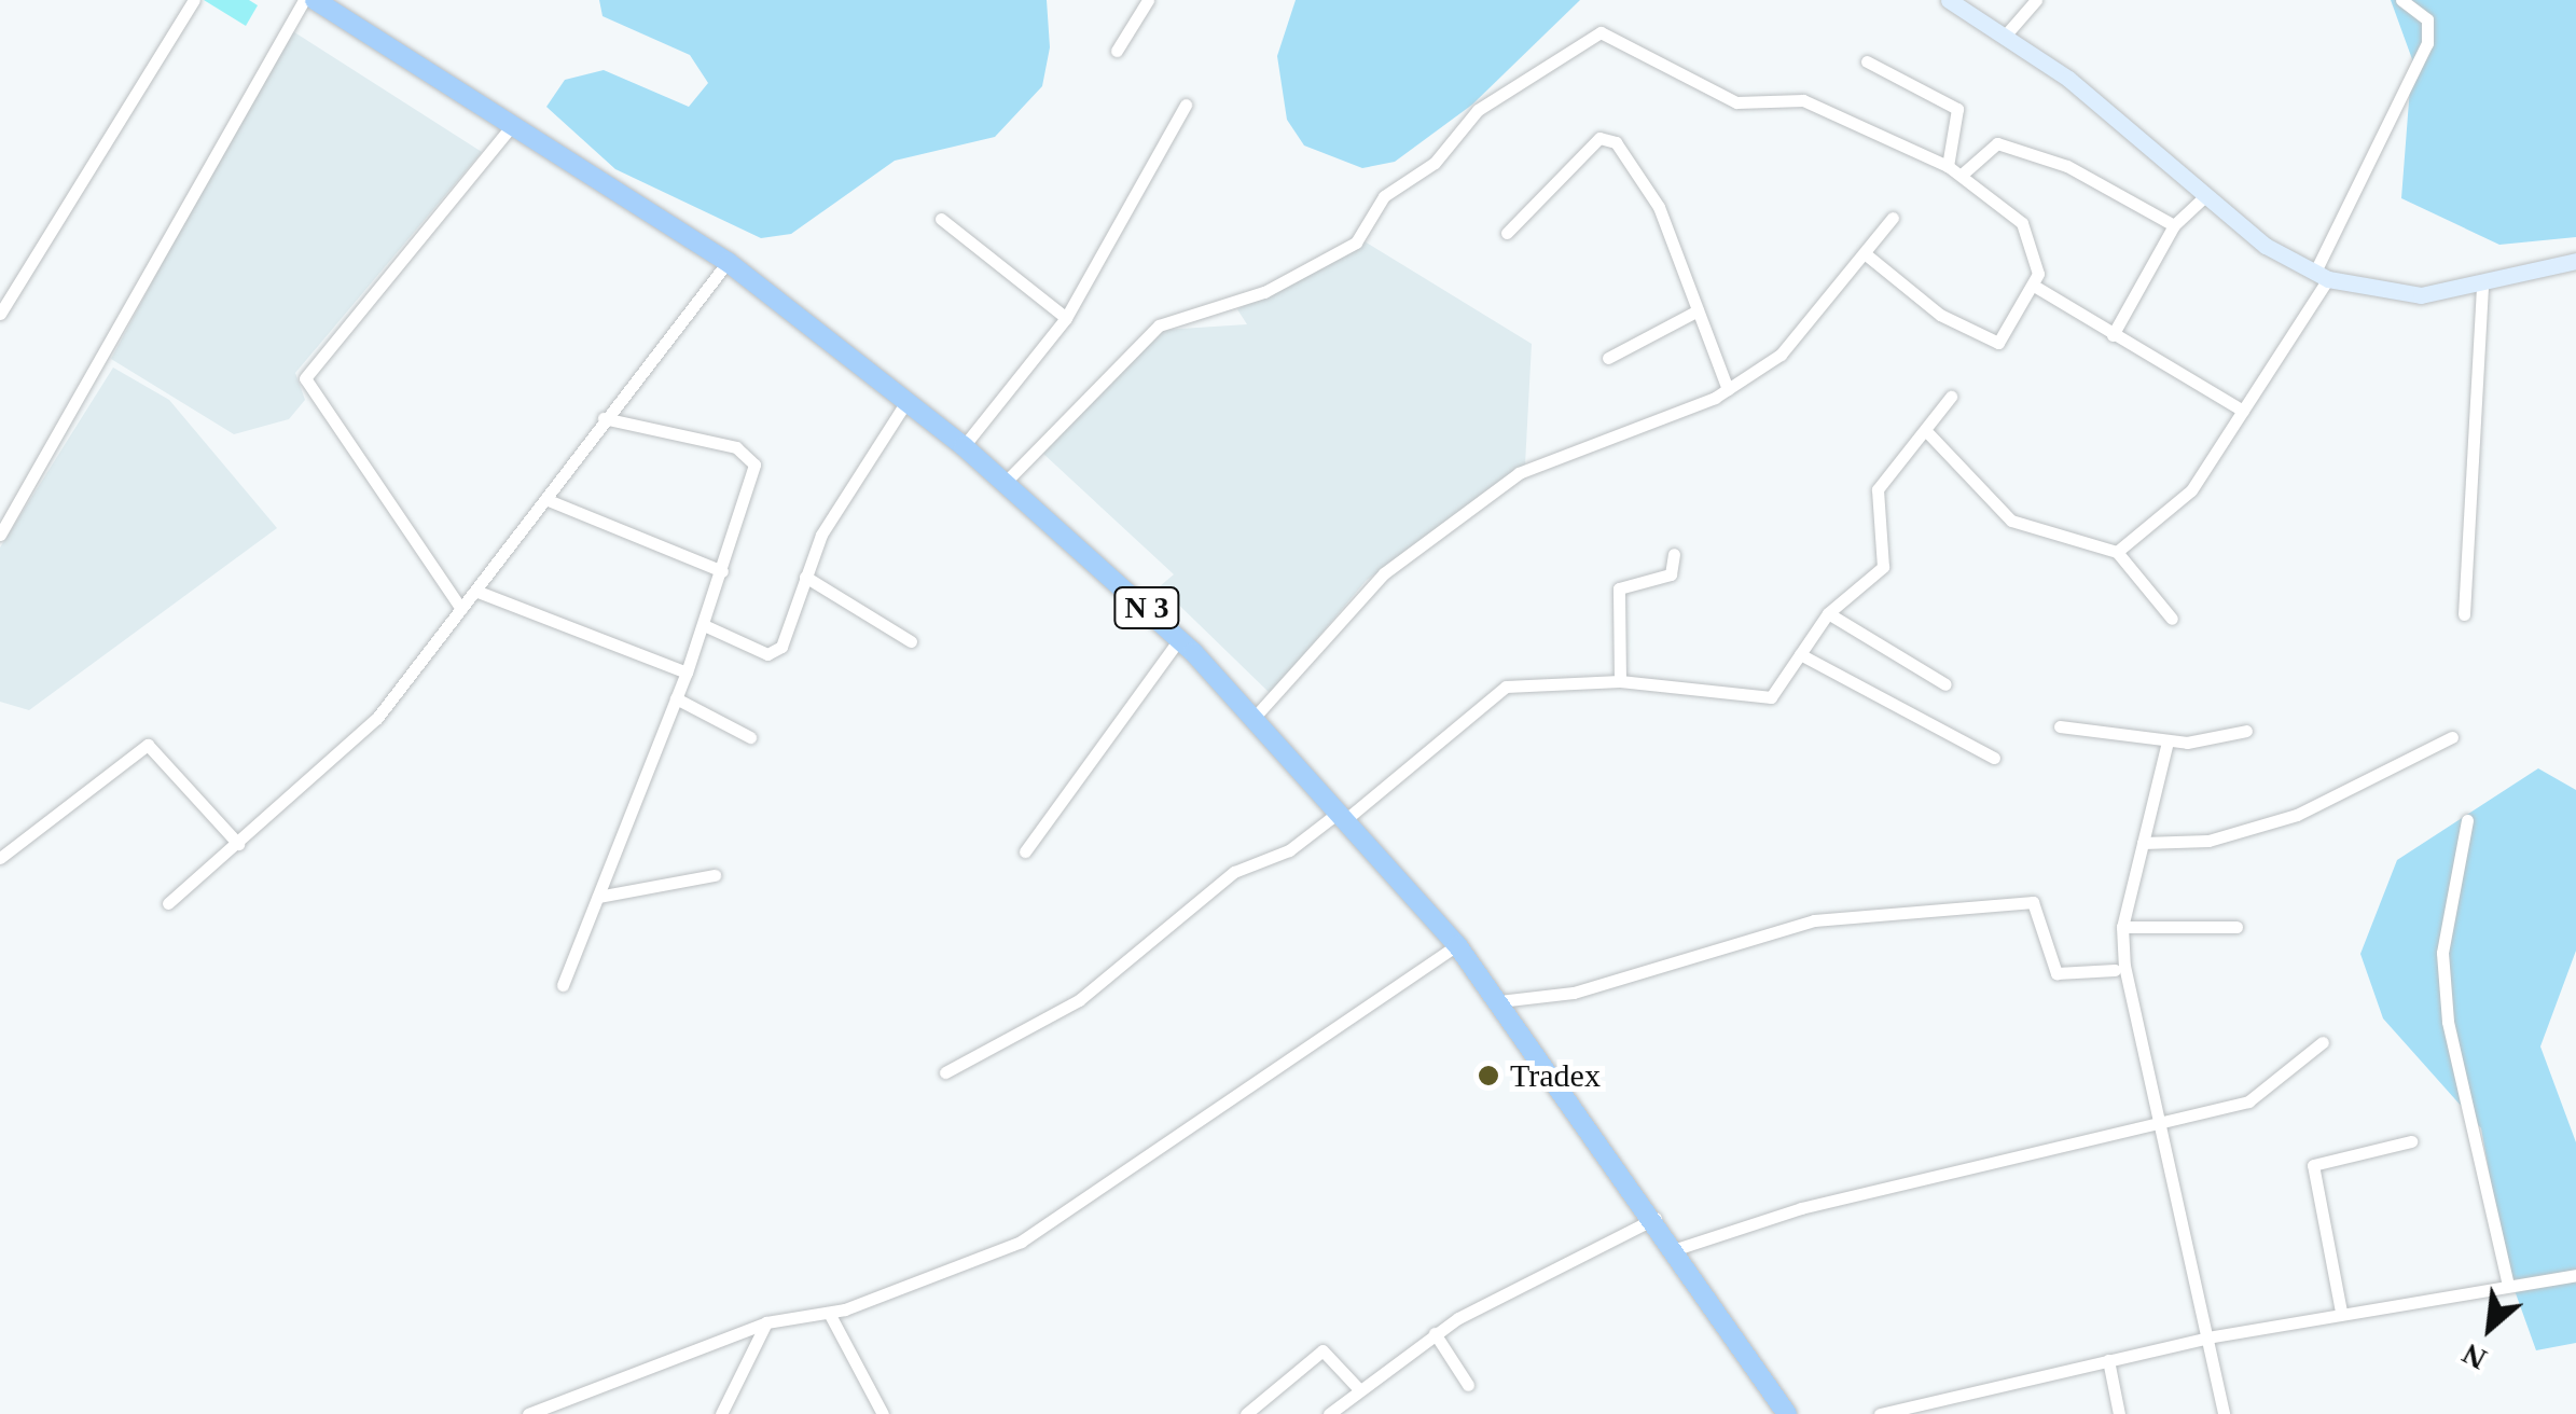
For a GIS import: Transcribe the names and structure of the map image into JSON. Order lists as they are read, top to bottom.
{
  "streets": {
    "highway": ["N 3"]
  },
  "places": ["Tradex"],
  "north": "bottom left"
}
